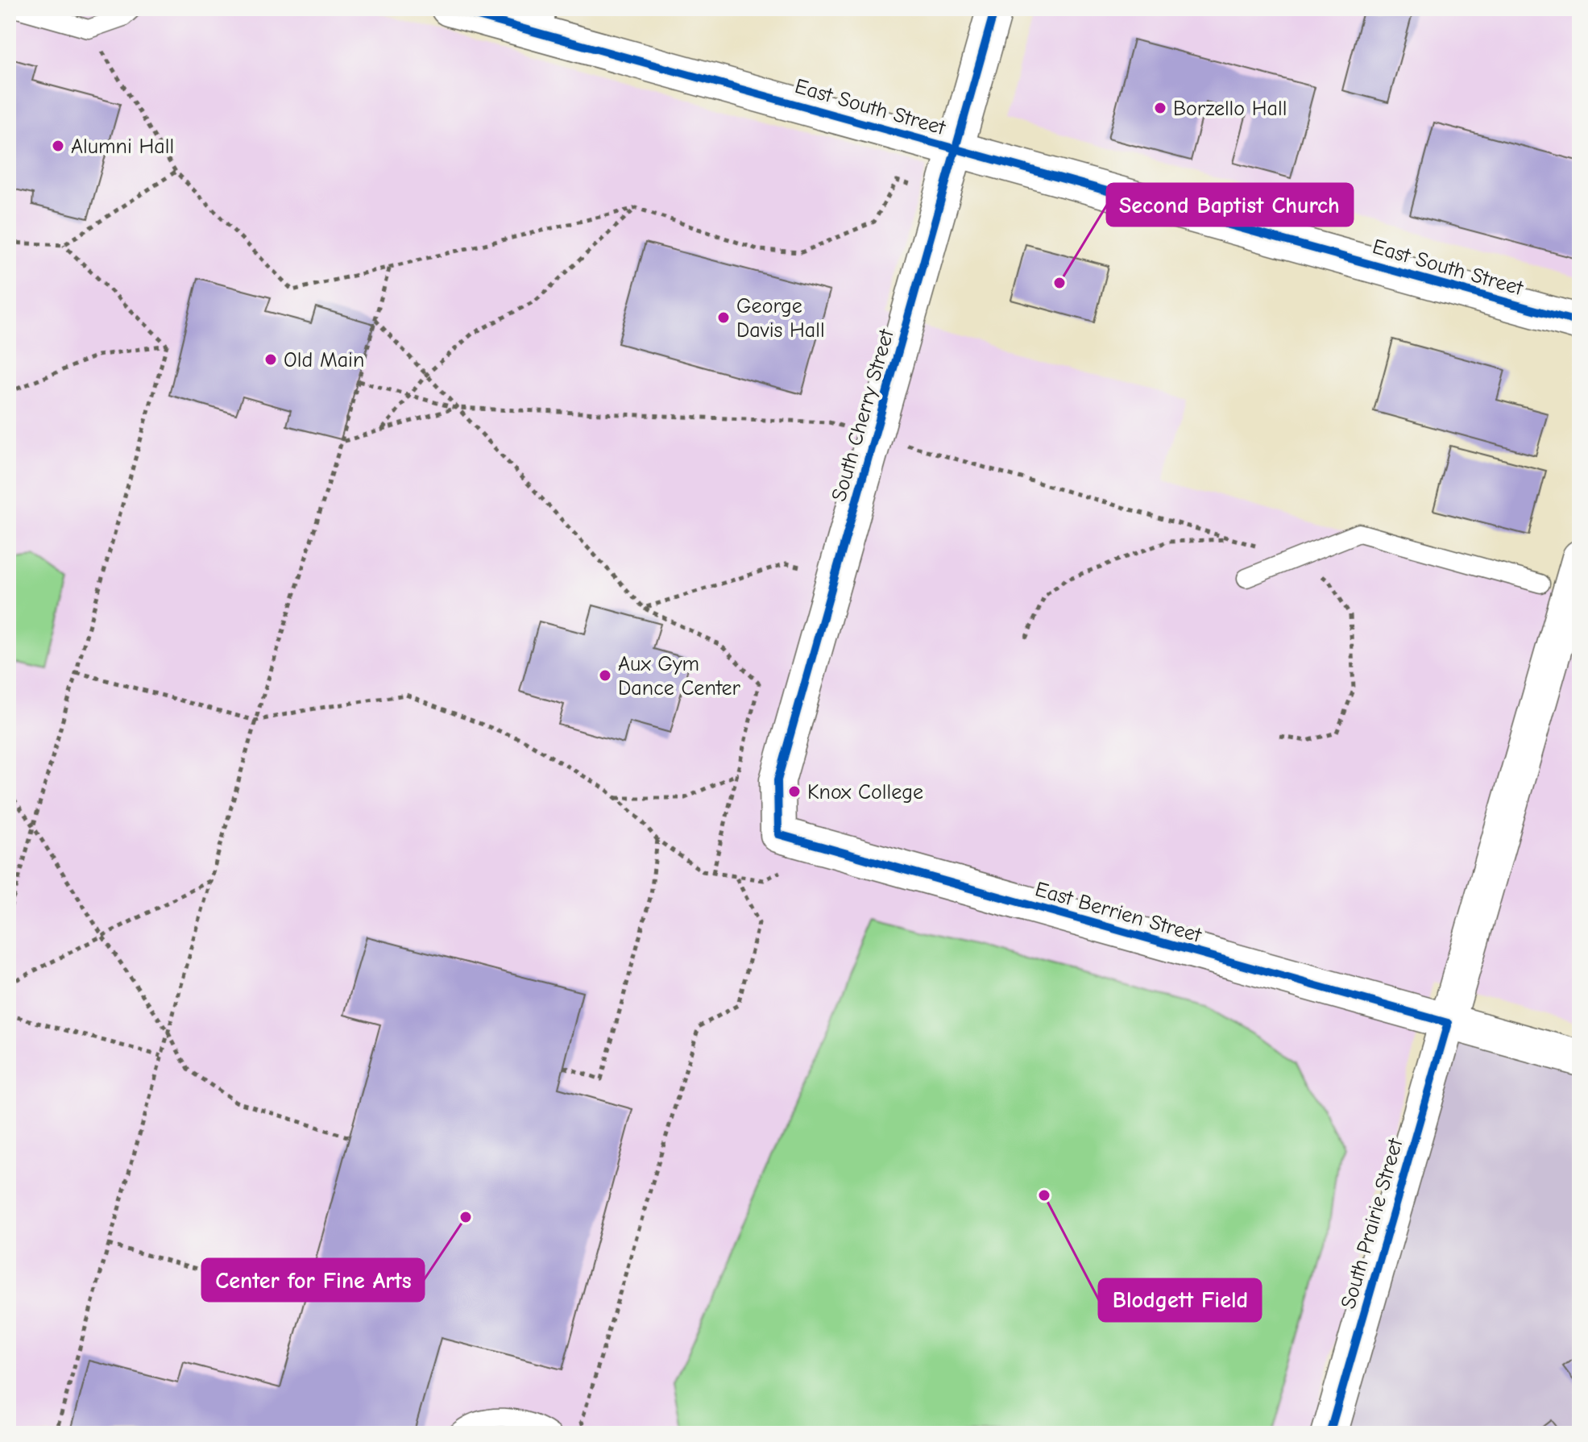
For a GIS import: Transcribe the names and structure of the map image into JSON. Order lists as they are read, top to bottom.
{
  "streets": {
    "street": [
      "East South Street",
      "South Cherry Street",
      "East Berrien Street",
      "South Prairie Street"
    ]
  },
  "crossings": [
    ["East South Street", "South Cherry Street"],
    ["South Cherry Street", "East Berrien Street"],
    ["East Berrien Street", "South Prairie Street"]
  ],
  "places": [
    "Borzello Hall",
    "Alumni Hall",
    "Second Baptist Church",
    "George Davis Hall",
    "Old Main",
    "Aux Gym Dance Center",
    "Knox College",
    "Blodgett Field",
    "Center for Fine Arts"
  ]
}
